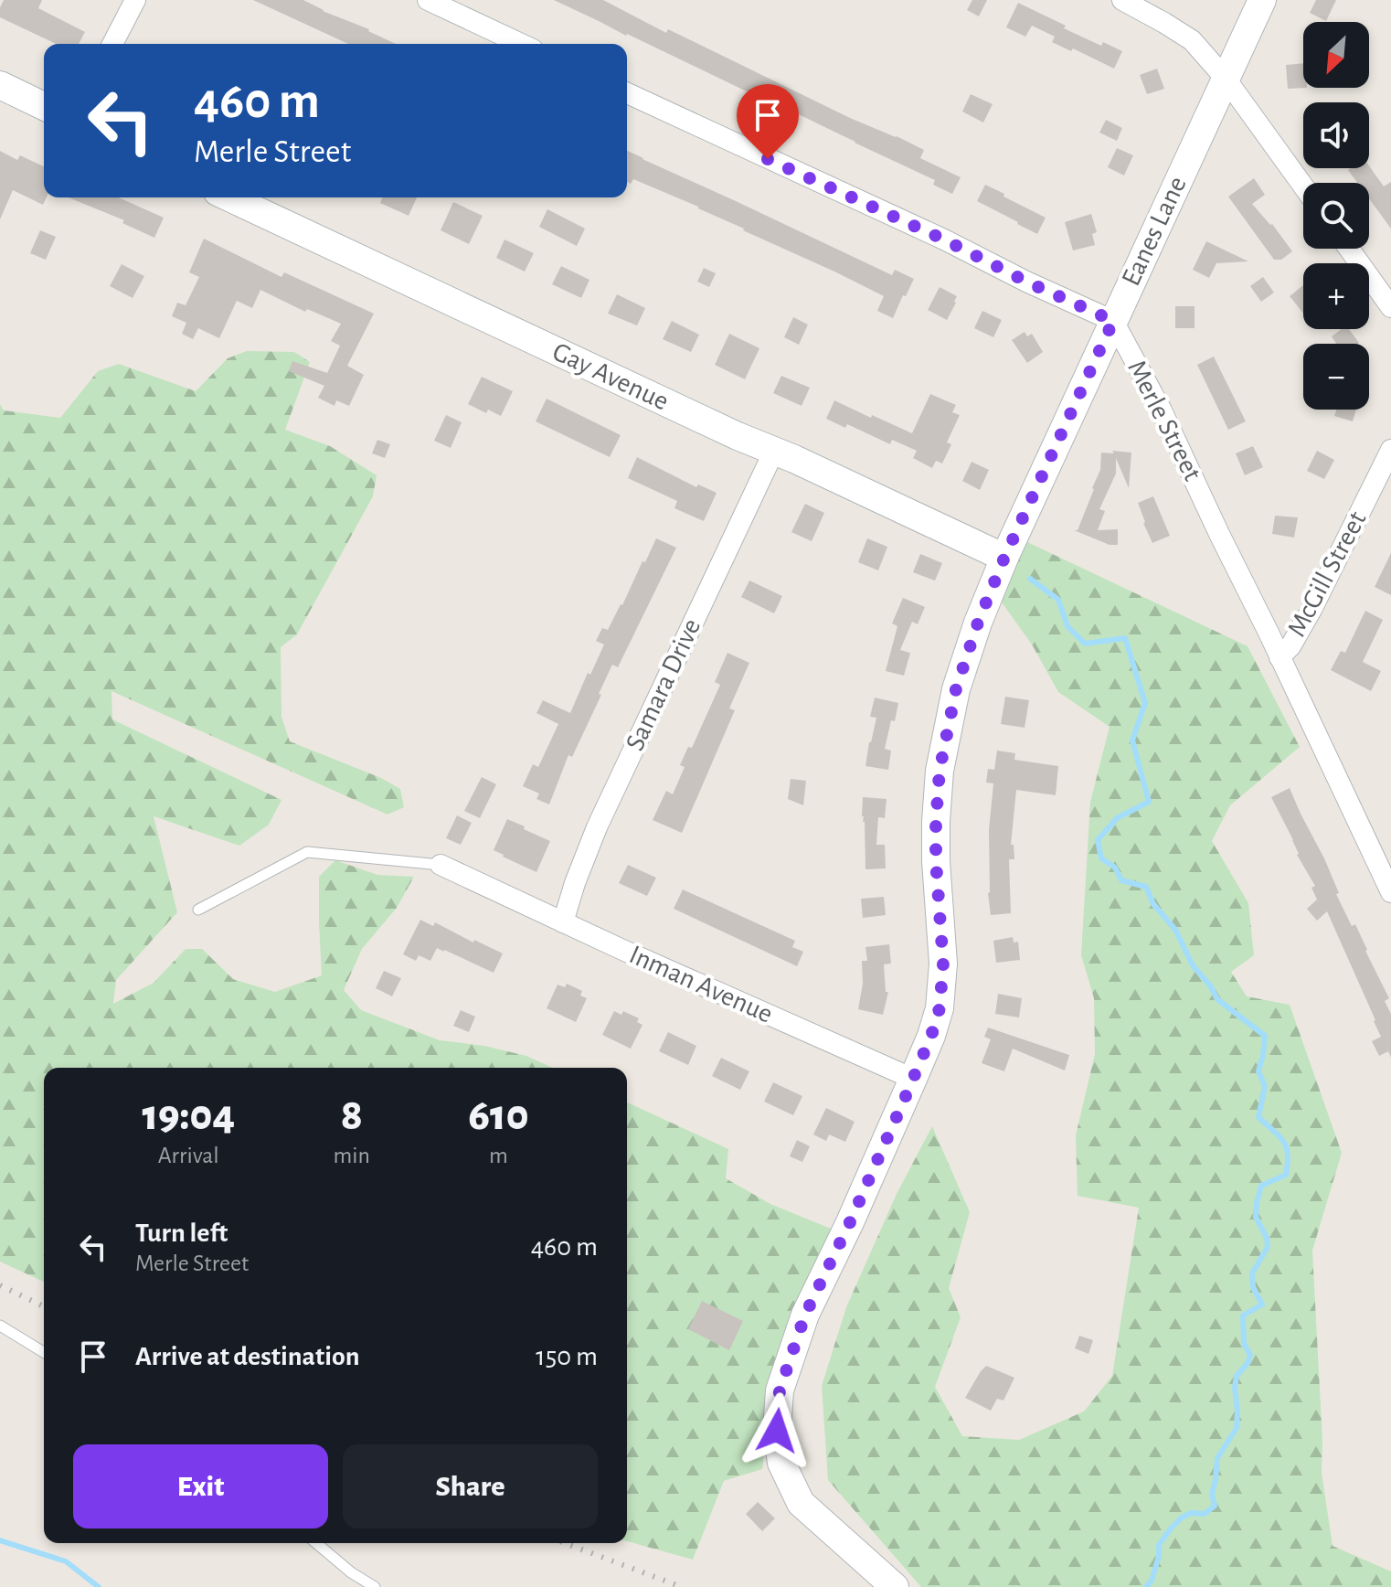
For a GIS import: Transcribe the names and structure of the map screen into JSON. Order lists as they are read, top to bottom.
{
  "streets": {
    "street": [
      "Eanes Lane",
      "Gay Avenue",
      "Merle Street",
      "McGill Street",
      "Samara Drive",
      "Inman Avenue"
    ]
  },
  "crossings": [
    ["Eanes Lane", "Gay Avenue"],
    ["Eanes Lane", "Merle Street"],
    ["Eanes Lane", "Inman Avenue"],
    ["Gay Avenue", "Samara Drive"],
    ["Merle Street", "McGill Street"],
    ["Samara Drive", "Inman Avenue"]
  ],
  "north": "bottom left",
  "page": {
    "map_buttons": ["+", "−"],
    "turn": ["460 m", "Merle Street"],
    "eta": [
      "19:04",
      "Arrival",
      "8",
      "min",
      "610",
      "m"
    ],
    "list": [
      {
        "name": "Turn left",
        "note": "Merle Street",
        "value": "460 m"
      },
      {
        "name": "Arrive at destination",
        "value": "150 m"
      }
    ],
    "buttons": ["Exit", "Share"]
  }
}
